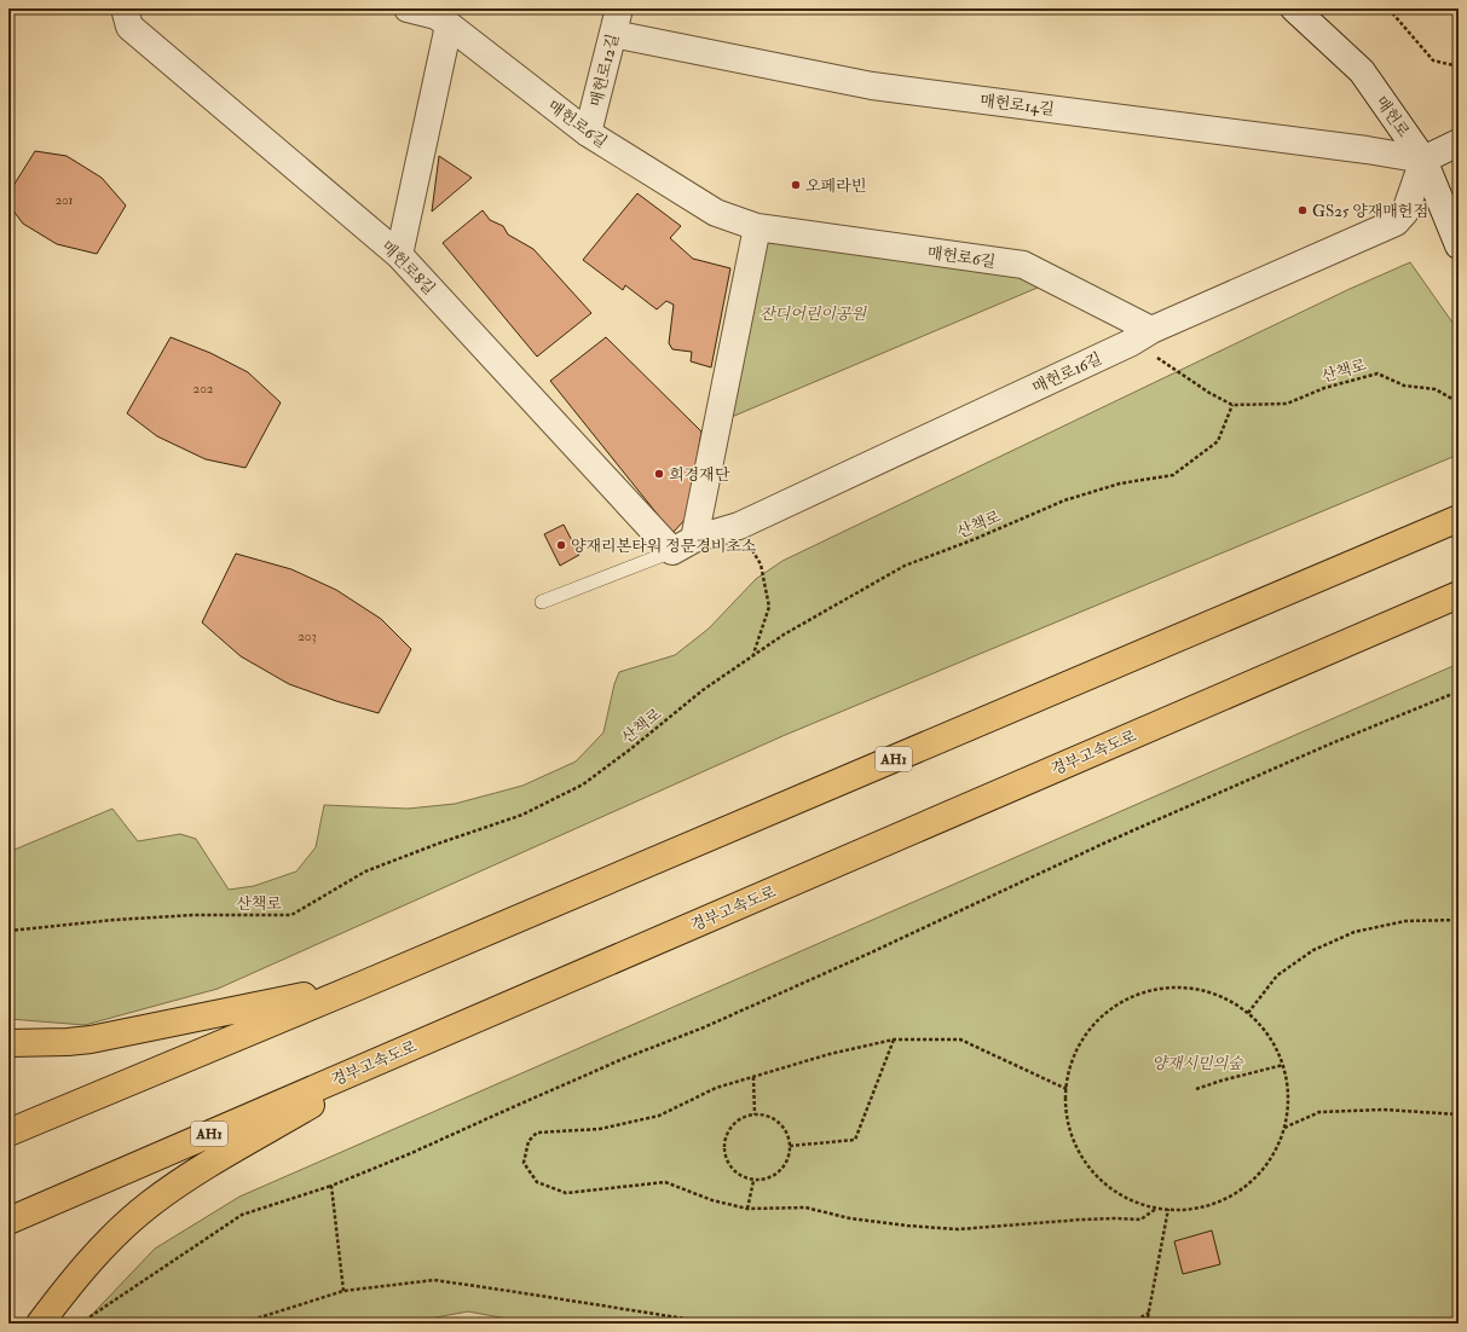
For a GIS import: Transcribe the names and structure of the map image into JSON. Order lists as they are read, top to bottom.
{
  "streets": {
    "highway": ["경부고속도로", "AH1"],
    "street": [
      "매헌로12길",
      "매헌로14길",
      "매헌로",
      "매헌로6길",
      "매헌로8길",
      "매헌로16길"
    ],
    "path": ["산책로"]
  },
  "crossings": [
    ["매헌로12길", "매헌로14길"],
    ["매헌로12길", "매헌로6길"],
    ["매헌로14길", "매헌로"],
    ["매헌로14길", "매헌로16길"],
    ["매헌로", "매헌로16길"],
    ["매헌로6길", "매헌로16길"],
    ["매헌로8길", "매헌로16길"],
    ["산책로", "매헌로16길"]
  ],
  "parks": ["잔디어린이공원", "양재시민의숲"],
  "places": [
    "오페라빈",
    "GS25 양재매헌점",
    "희경재단",
    "양재리본타워 정문경비초소"
  ],
  "house_numbers": ["201", "202", "203"]
}
